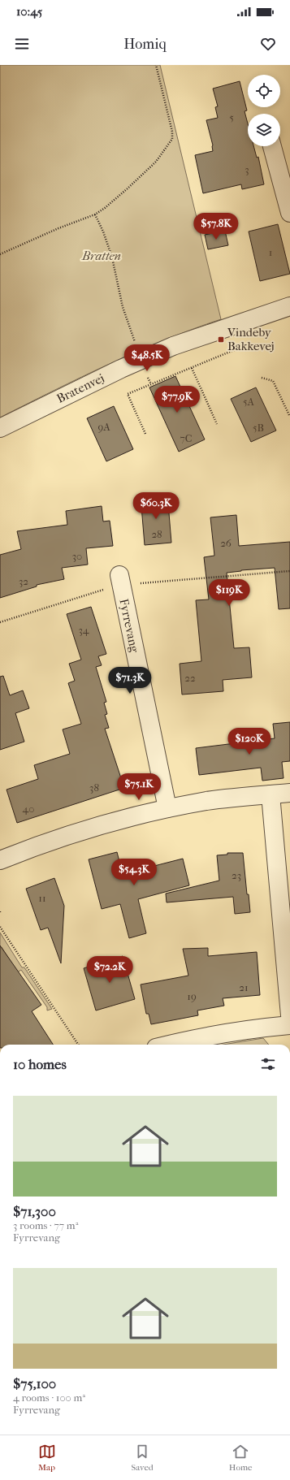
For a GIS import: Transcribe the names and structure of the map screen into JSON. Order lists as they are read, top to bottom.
{
  "streets": {
    "street": ["Bratenvej", "Fyrrevang"]
  },
  "parks": ["Bratten"],
  "places": {
    "transit": ["Vindeby Bakkevej"]
  },
  "house_numbers": [
    "5",
    "3",
    "1",
    "5A",
    "9A",
    "5B",
    "7C",
    "28",
    "26",
    "30",
    "32",
    "34",
    "22",
    "38",
    "40",
    "23",
    "11",
    "21",
    "19"
  ],
  "page": {
    "status": "10:45",
    "header": "Homiq",
    "price": [
      "$57.8K",
      "$48.5K",
      "$77.9K",
      "$60.3K",
      "$119K",
      "$71.3K",
      "$120K",
      "$75.1K",
      "$54.3K",
      "$72.2K"
    ],
    "heading": "10 homes",
    "list": [
      {
        "name": "$71,300",
        "note": "3 rooms · 77 m² · Fyrrevang"
      },
      {
        "name": "$75,100",
        "note": "4 rooms · 100 m² · Fyrrevang"
      }
    ],
    "tabs": ["Map", "Saved", "Home"]
  }
}
